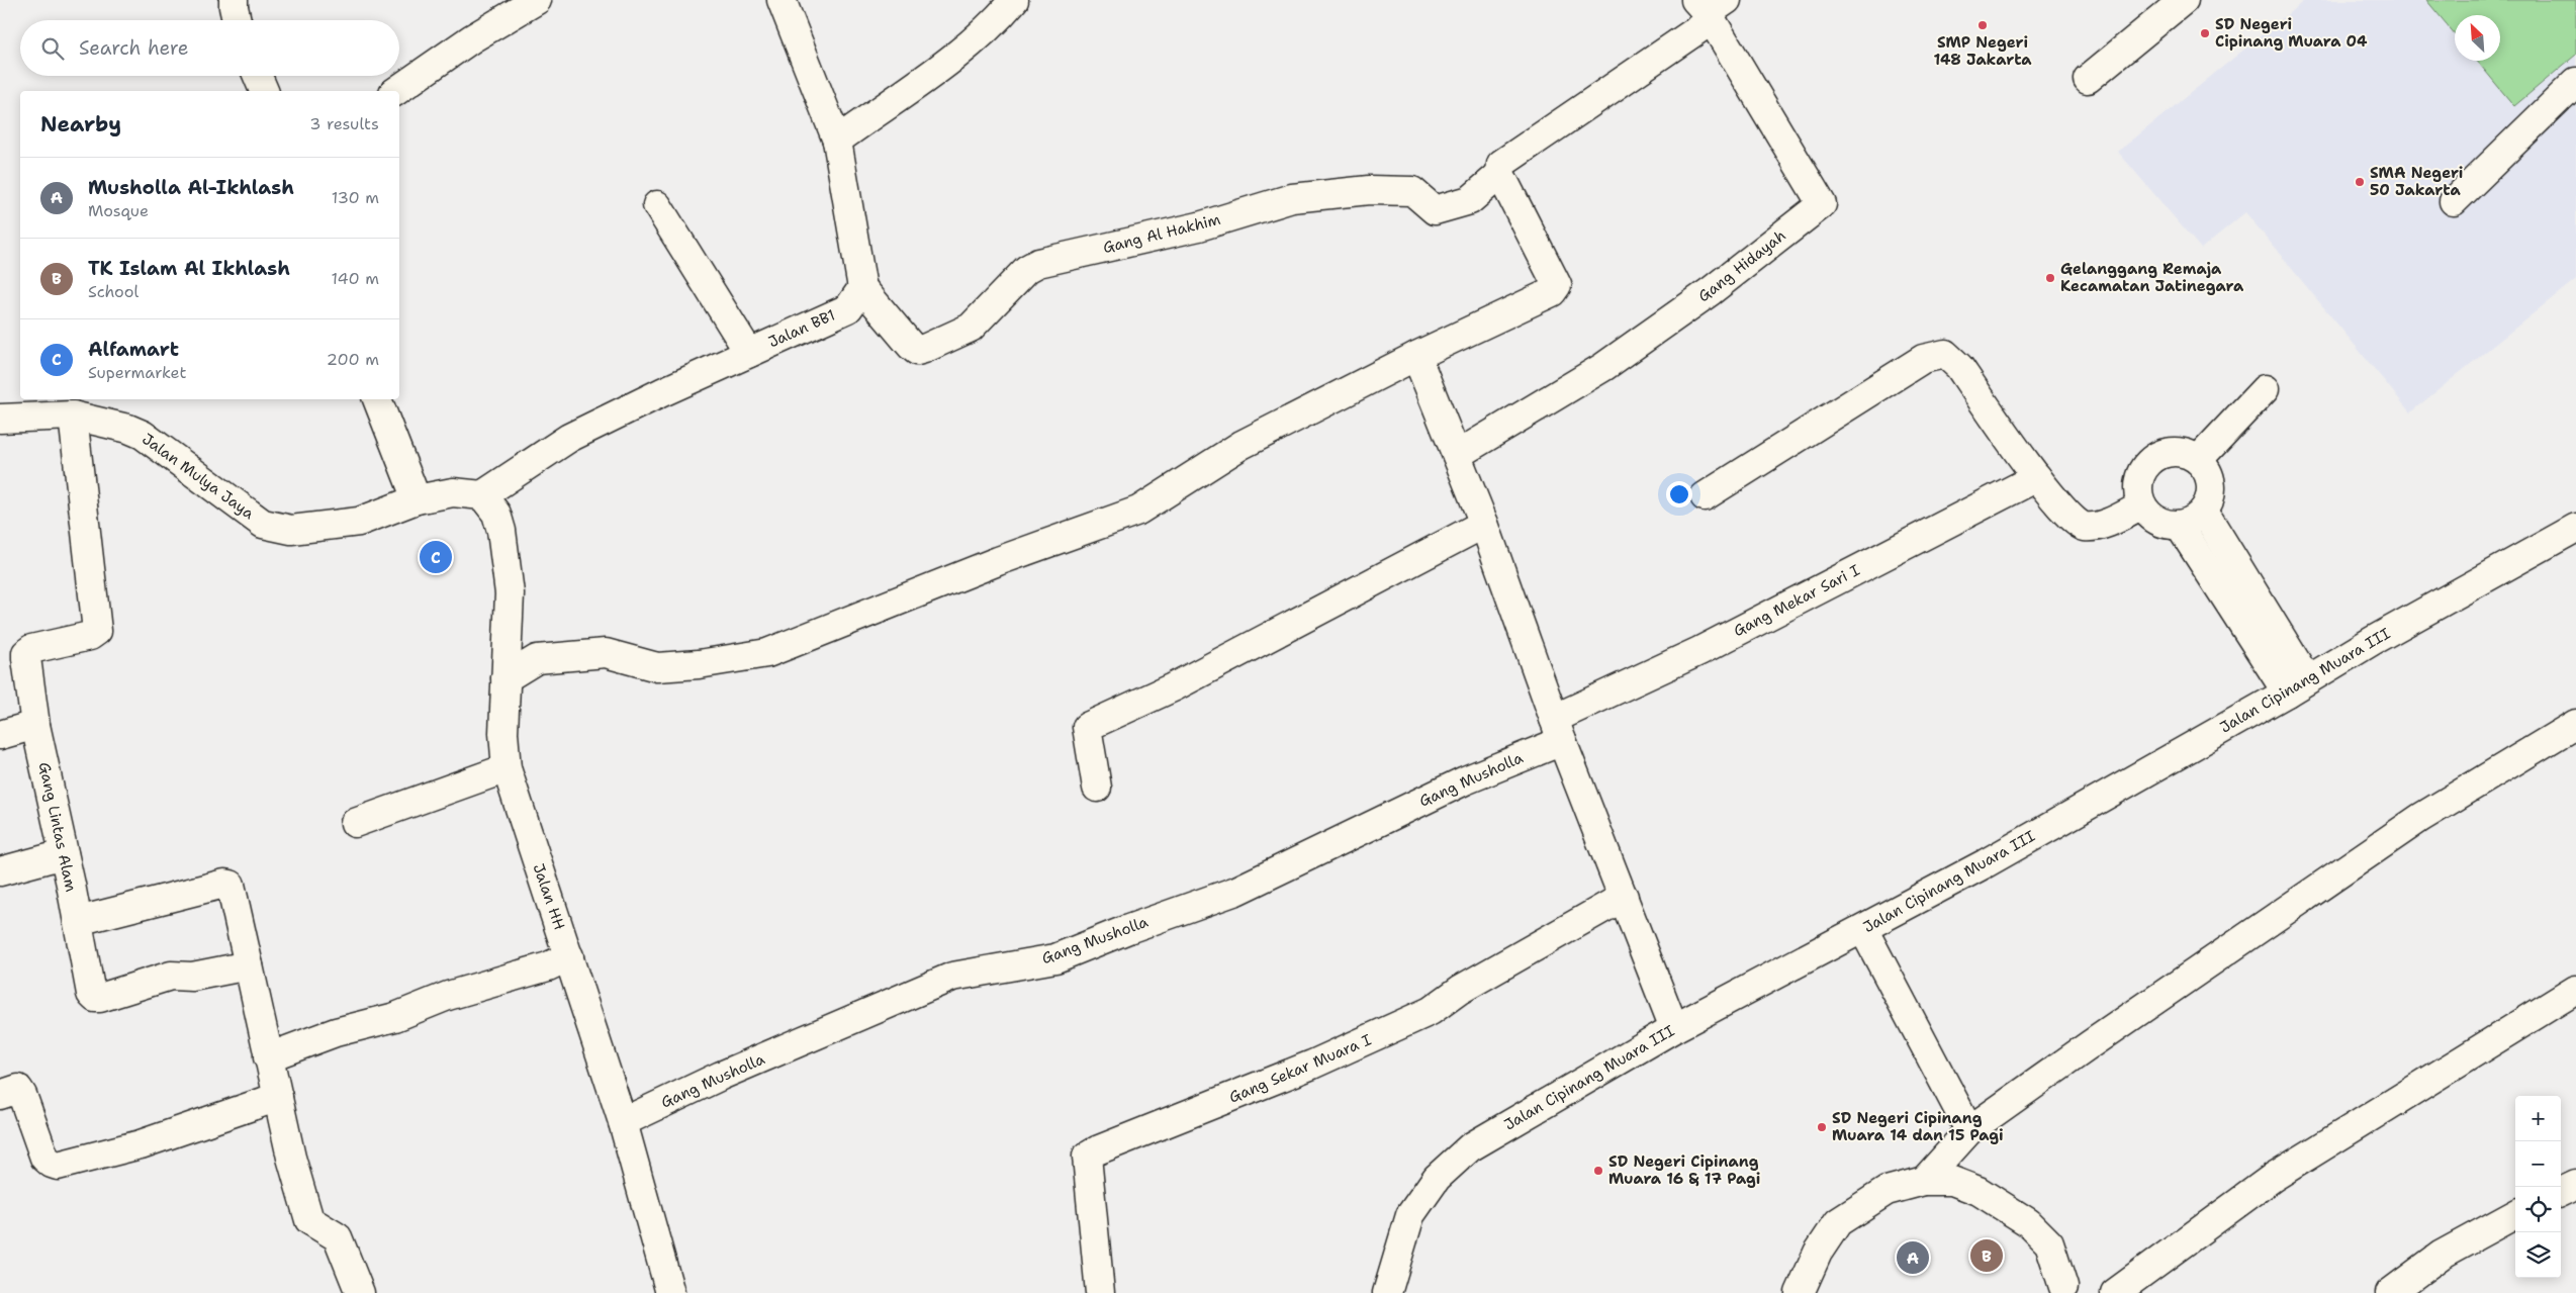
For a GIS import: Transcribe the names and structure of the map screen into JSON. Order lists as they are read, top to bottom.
{
  "streets": {
    "street": [
      "Gang Al Hakhim",
      "Gang Hidayah",
      "Jalan BB1",
      "Jalan Mulya Jaya",
      "Gang Mekar Sari I",
      "Jalan Cipinang Muara III",
      "Gang Musholla",
      "Gang Lintas Alam",
      "Jalan HH",
      "Gang Sekar Muara I"
    ]
  },
  "crossings": [
    ["Gang Al Hakhim", "Jalan BB1"],
    ["Jalan BB1", "Jalan Mulya Jaya"],
    ["Jalan BB1", "Jalan HH"],
    ["Jalan Mulya Jaya", "Gang Lintas Alam"],
    ["Jalan Mulya Jaya", "Jalan HH"],
    ["Gang Mekar Sari I", "Gang Musholla"],
    ["Gang Musholla", "Jalan HH"]
  ],
  "places": [
    "SMP Negeri 148 Jakarta",
    "SD Negeri Cipinang Muara 04",
    "SMA Negeri 50 Jakarta",
    "Gelanggang Remaja Kecamatan Jatinegara",
    "SD Negeri Cipinang Muara 14 dan 15 Pagi",
    "SD Negeri Cipinang Muara 16 & 17 Pagi"
  ],
  "north": "top left",
  "page": {
    "search": "Search here",
    "heading": ["Nearby", "3 results"],
    "list": [
      {
        "mark": "A",
        "name": "Musholla Al-Ikhlash",
        "note": "Mosque",
        "value": "130 m"
      },
      {
        "mark": "B",
        "name": "TK Islam Al Ikhlash",
        "note": "School",
        "value": "140 m"
      },
      {
        "mark": "C",
        "name": "Alfamart",
        "note": "Supermarket",
        "value": "200 m"
      }
    ],
    "pins": ["C", "B", "A"],
    "map_buttons": ["+", "−"]
  }
}
